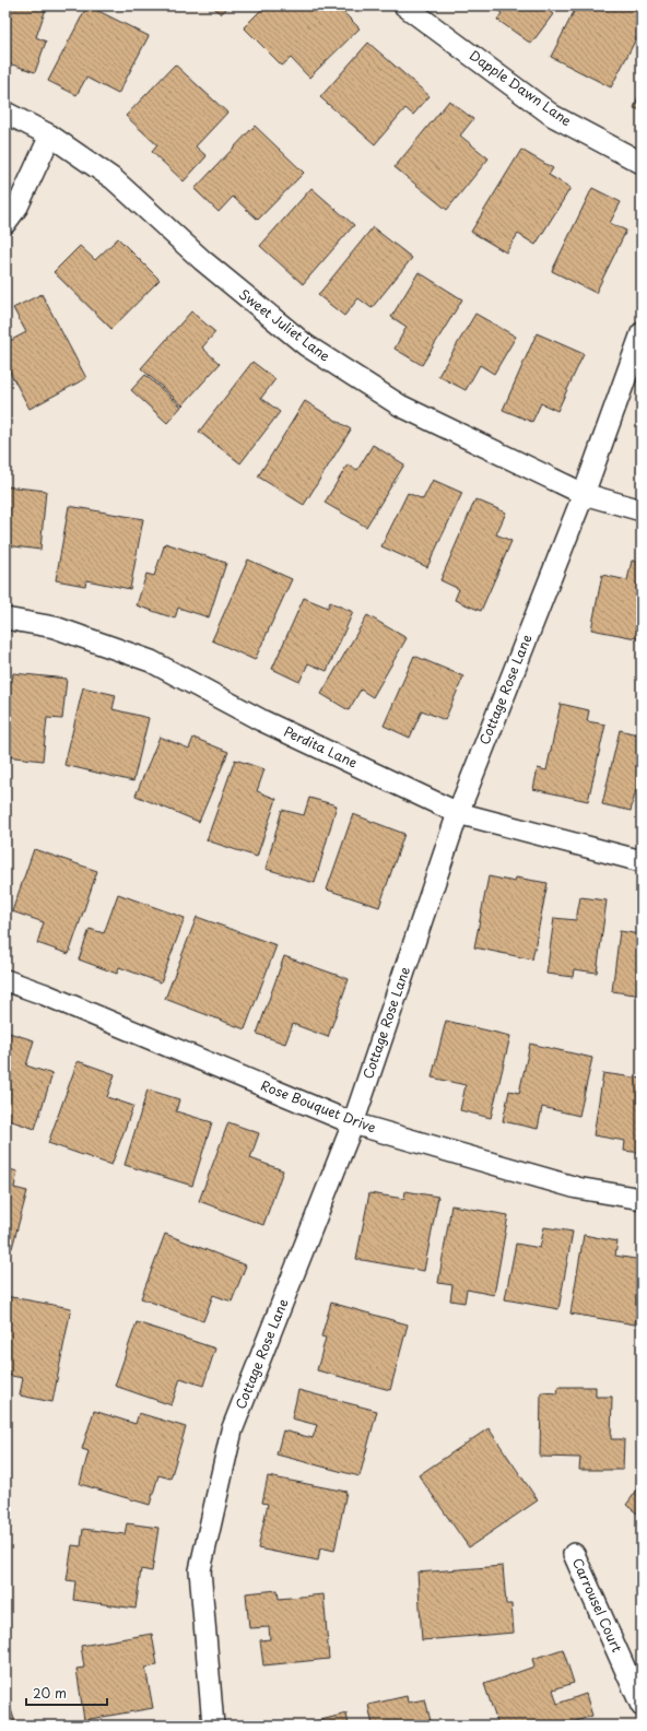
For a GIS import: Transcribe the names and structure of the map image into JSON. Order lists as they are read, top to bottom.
{
  "streets": {
    "street": [
      "Dapple Dawn Lane",
      "Sweet Juliet Lane",
      "Cottage Rose Lane",
      "Perdita Lane",
      "Rose Bouquet Drive",
      "Carrousel Court"
    ]
  },
  "crossings": [
    ["Sweet Juliet Lane", "Cottage Rose Lane"],
    ["Cottage Rose Lane", "Perdita Lane"],
    ["Cottage Rose Lane", "Rose Bouquet Drive"]
  ],
  "scale_bar": "20 m"
}
